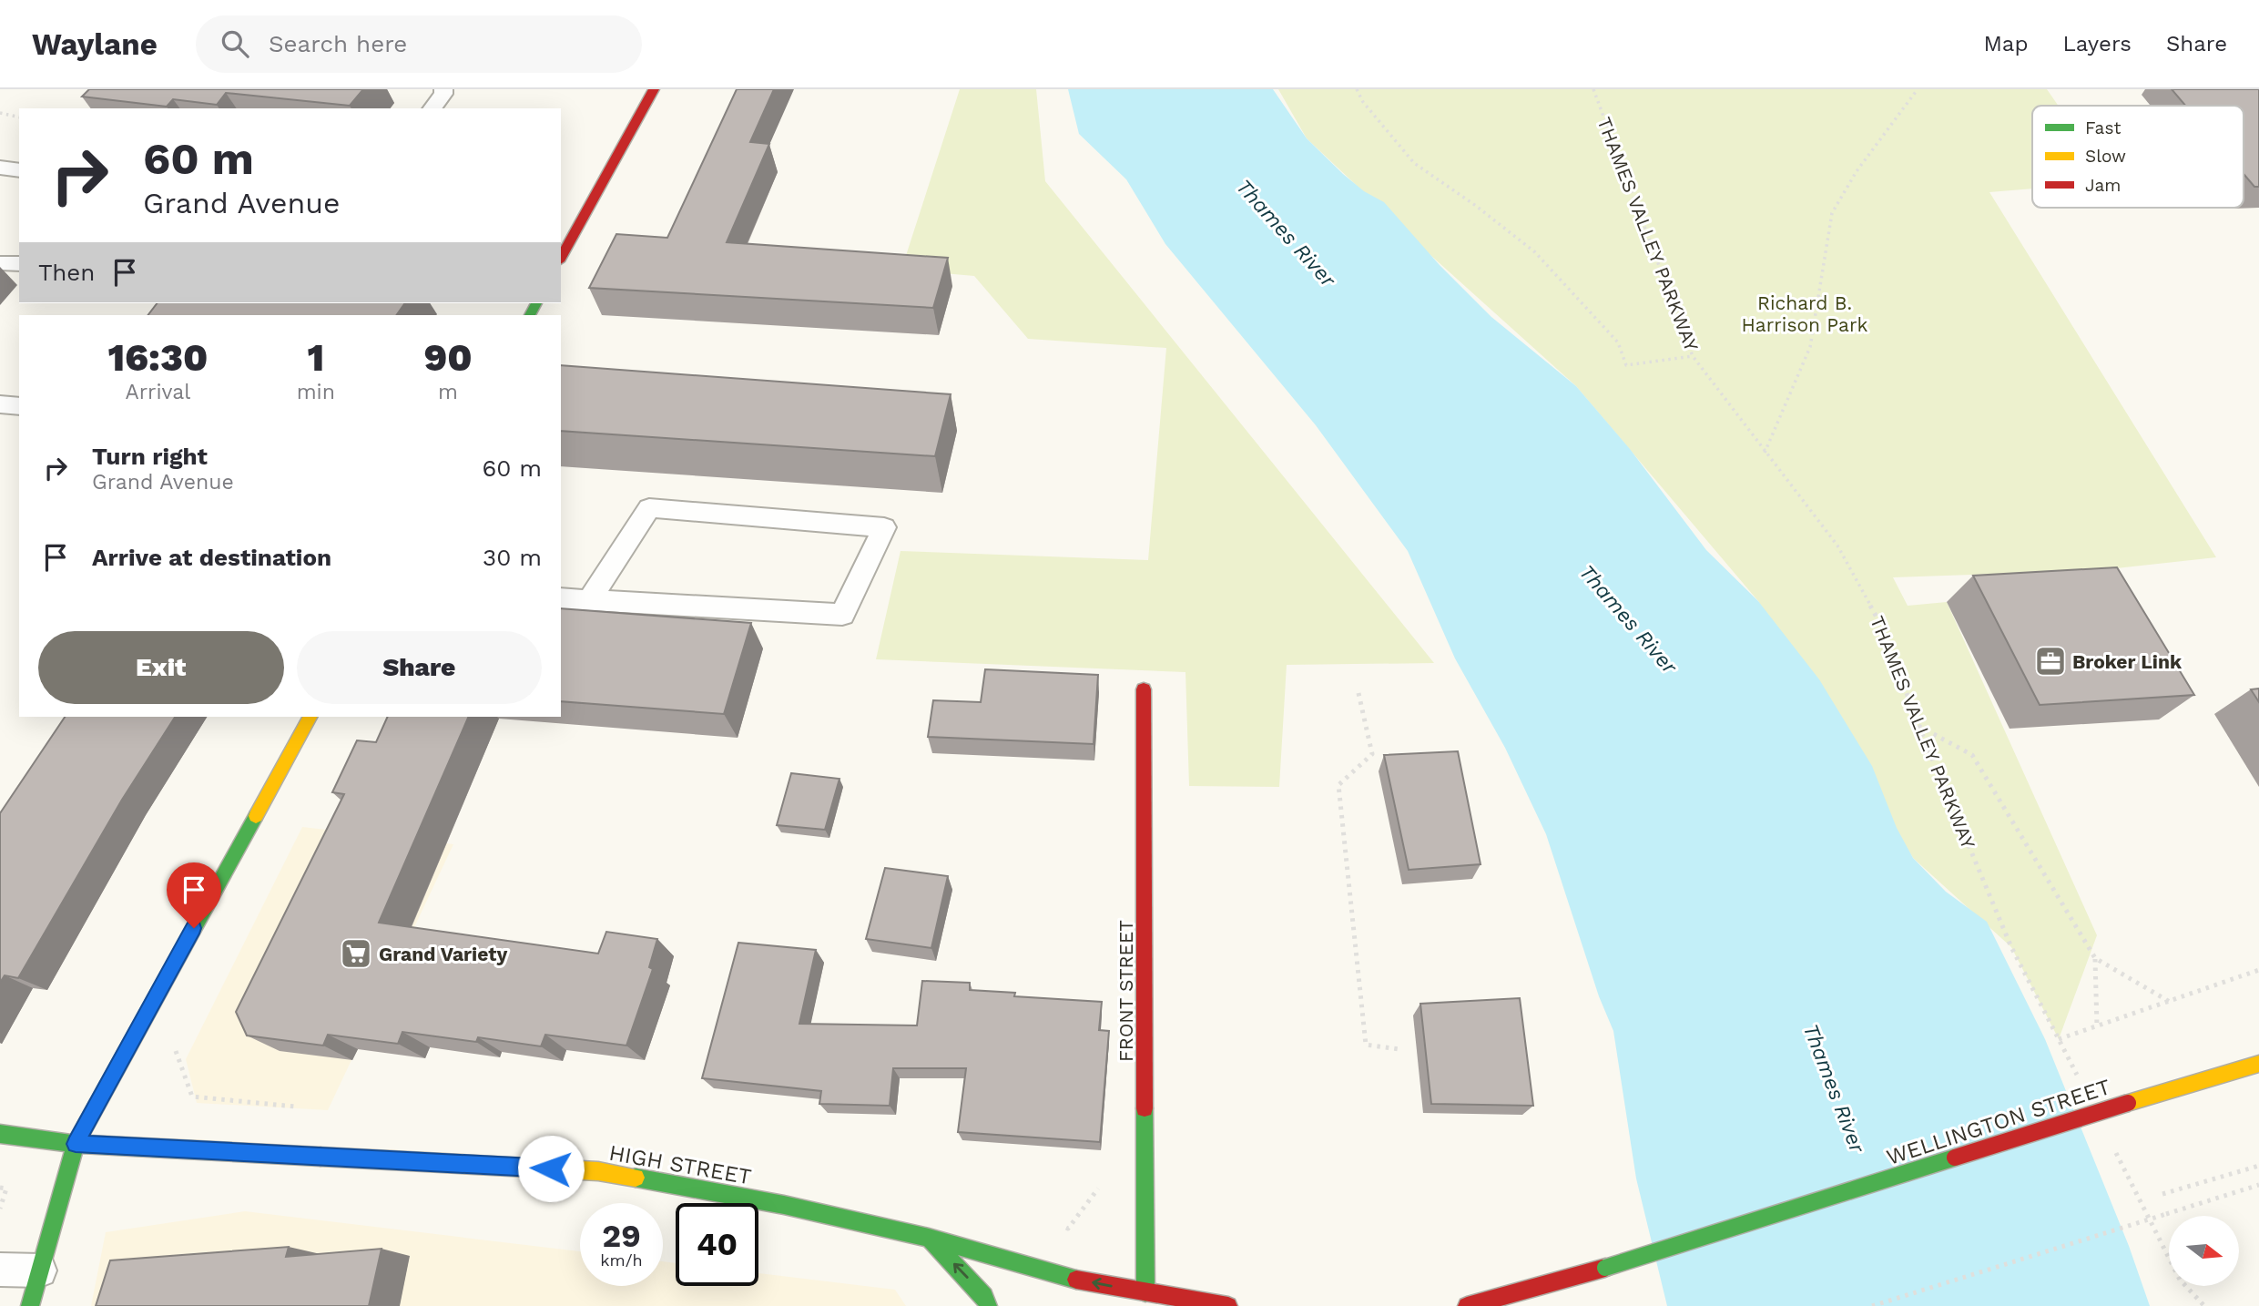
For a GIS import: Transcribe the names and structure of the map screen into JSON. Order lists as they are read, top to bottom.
{
  "streets": {
    "street": ["FRONT STREET", "WELLINGTON STREET", "HIGH STREET"],
    "path": ["THAMES VALLEY PARKWAY"]
  },
  "crossings": [
    ["FRONT STREET", "HIGH STREET"]
  ],
  "water": ["Thames River"],
  "parks": ["Richard B. Harrison Park"],
  "places": {
    "office": ["Broker Link"],
    "supermarket": ["Grand Variety"]
  },
  "legend": ["Fast", "Slow", "Jam"],
  "north": "right",
  "page": {
    "header": "Waylane",
    "search": "Search here",
    "nav": ["Map", "Layers", "Share"],
    "turn": ["60 m", "Grand Avenue"],
    "then": "Then",
    "eta": [
      "16:30",
      "Arrival",
      "1",
      "min",
      "90",
      "m"
    ],
    "list": [
      {
        "name": "Turn right",
        "note": "Grand Avenue",
        "value": "60 m"
      },
      {
        "name": "Arrive at destination",
        "value": "30 m"
      }
    ],
    "buttons": ["Exit", "Share"],
    "speed": "29 km/h",
    "limit": "40"
  }
}
